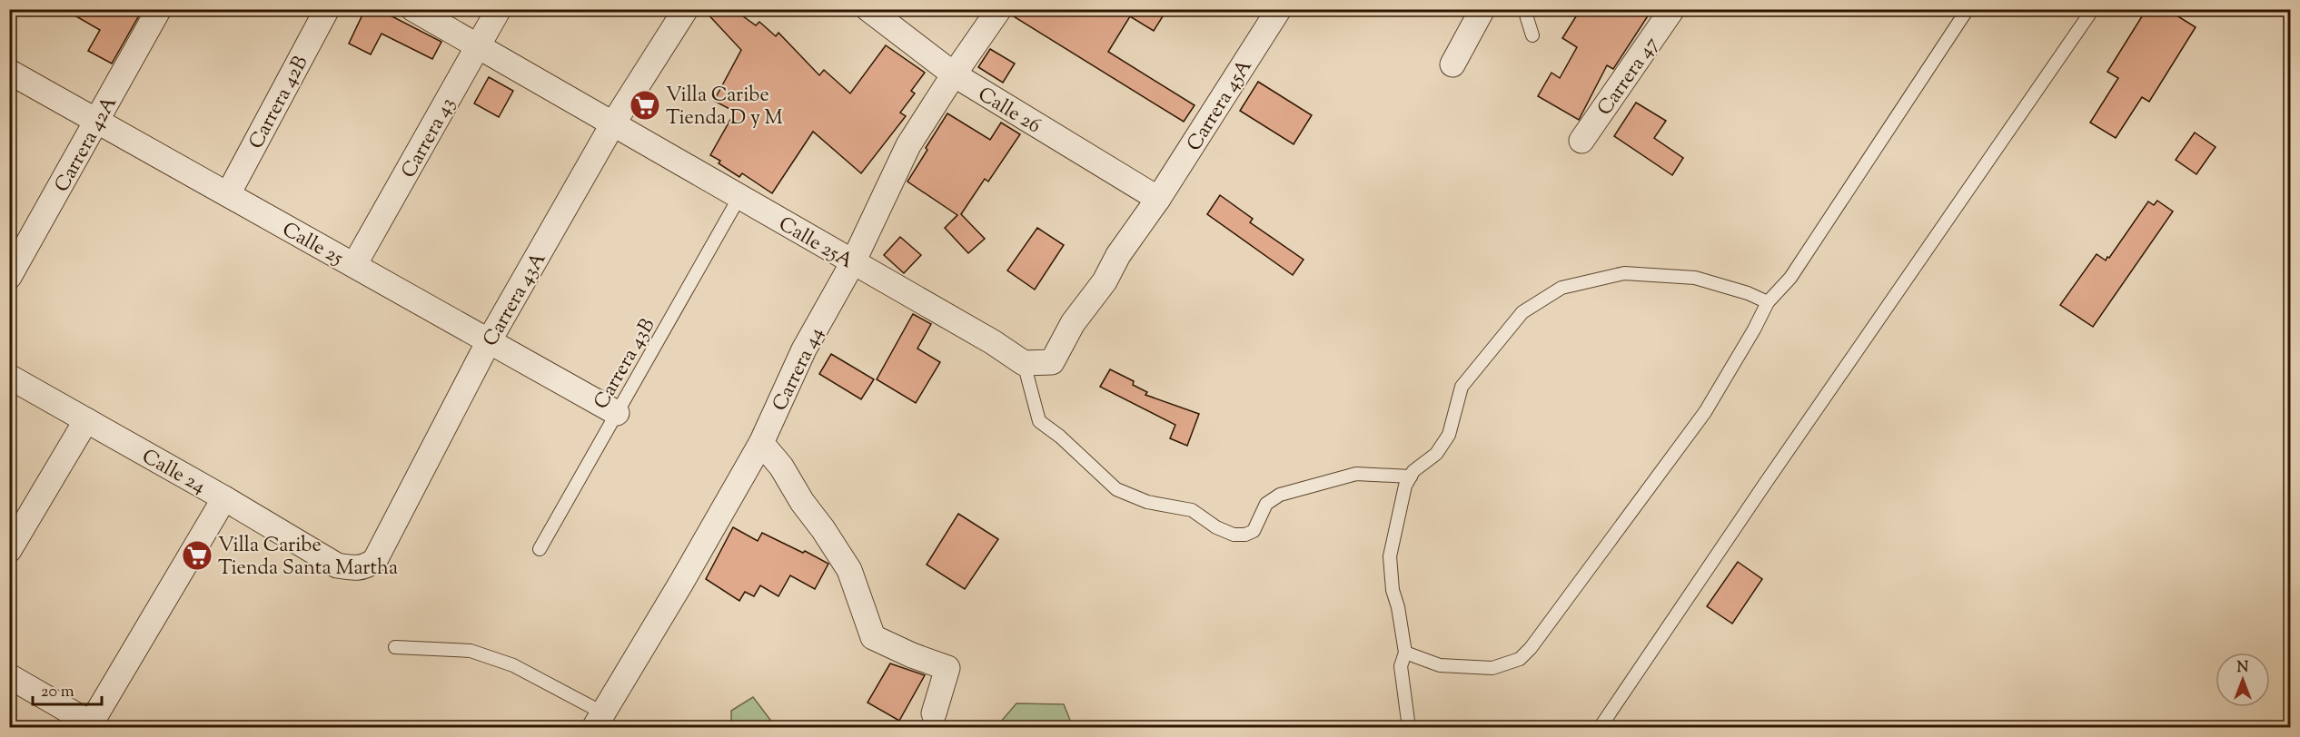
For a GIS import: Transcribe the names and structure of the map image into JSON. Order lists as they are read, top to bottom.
{
  "streets": {
    "street": [
      "Carrera 47",
      "Carrera 42B",
      "Carrera 45A",
      "Calle 26",
      "Carrera 43",
      "Carrera 42A",
      "Calle 25A",
      "Calle 25",
      "Carrera 43A",
      "Carrera 44",
      "Calle 24"
    ],
    "lane": ["Carrera 43B"]
  },
  "crossings": [
    ["Carrera 42B", "Calle 25"],
    ["Carrera 45A", "Calle 26"],
    ["Calle 26", "Carrera 44"],
    ["Carrera 43", "Calle 25A"],
    ["Carrera 43", "Calle 25"],
    ["Carrera 42A", "Calle 25"],
    ["Calle 25A", "Carrera 43A"],
    ["Calle 25A", "Carrera 43B"],
    ["Calle 25A", "Carrera 44"],
    ["Calle 25", "Carrera 43A"],
    ["Calle 25", "Carrera 43B"],
    ["Carrera 43A", "Calle 24"]
  ],
  "places": {
    "supermarket": ["Villa Caribe Tienda D y M", "Villa Caribe Tienda Santa Martha"]
  },
  "scale_bar": "20 m",
  "north": "top"
}
